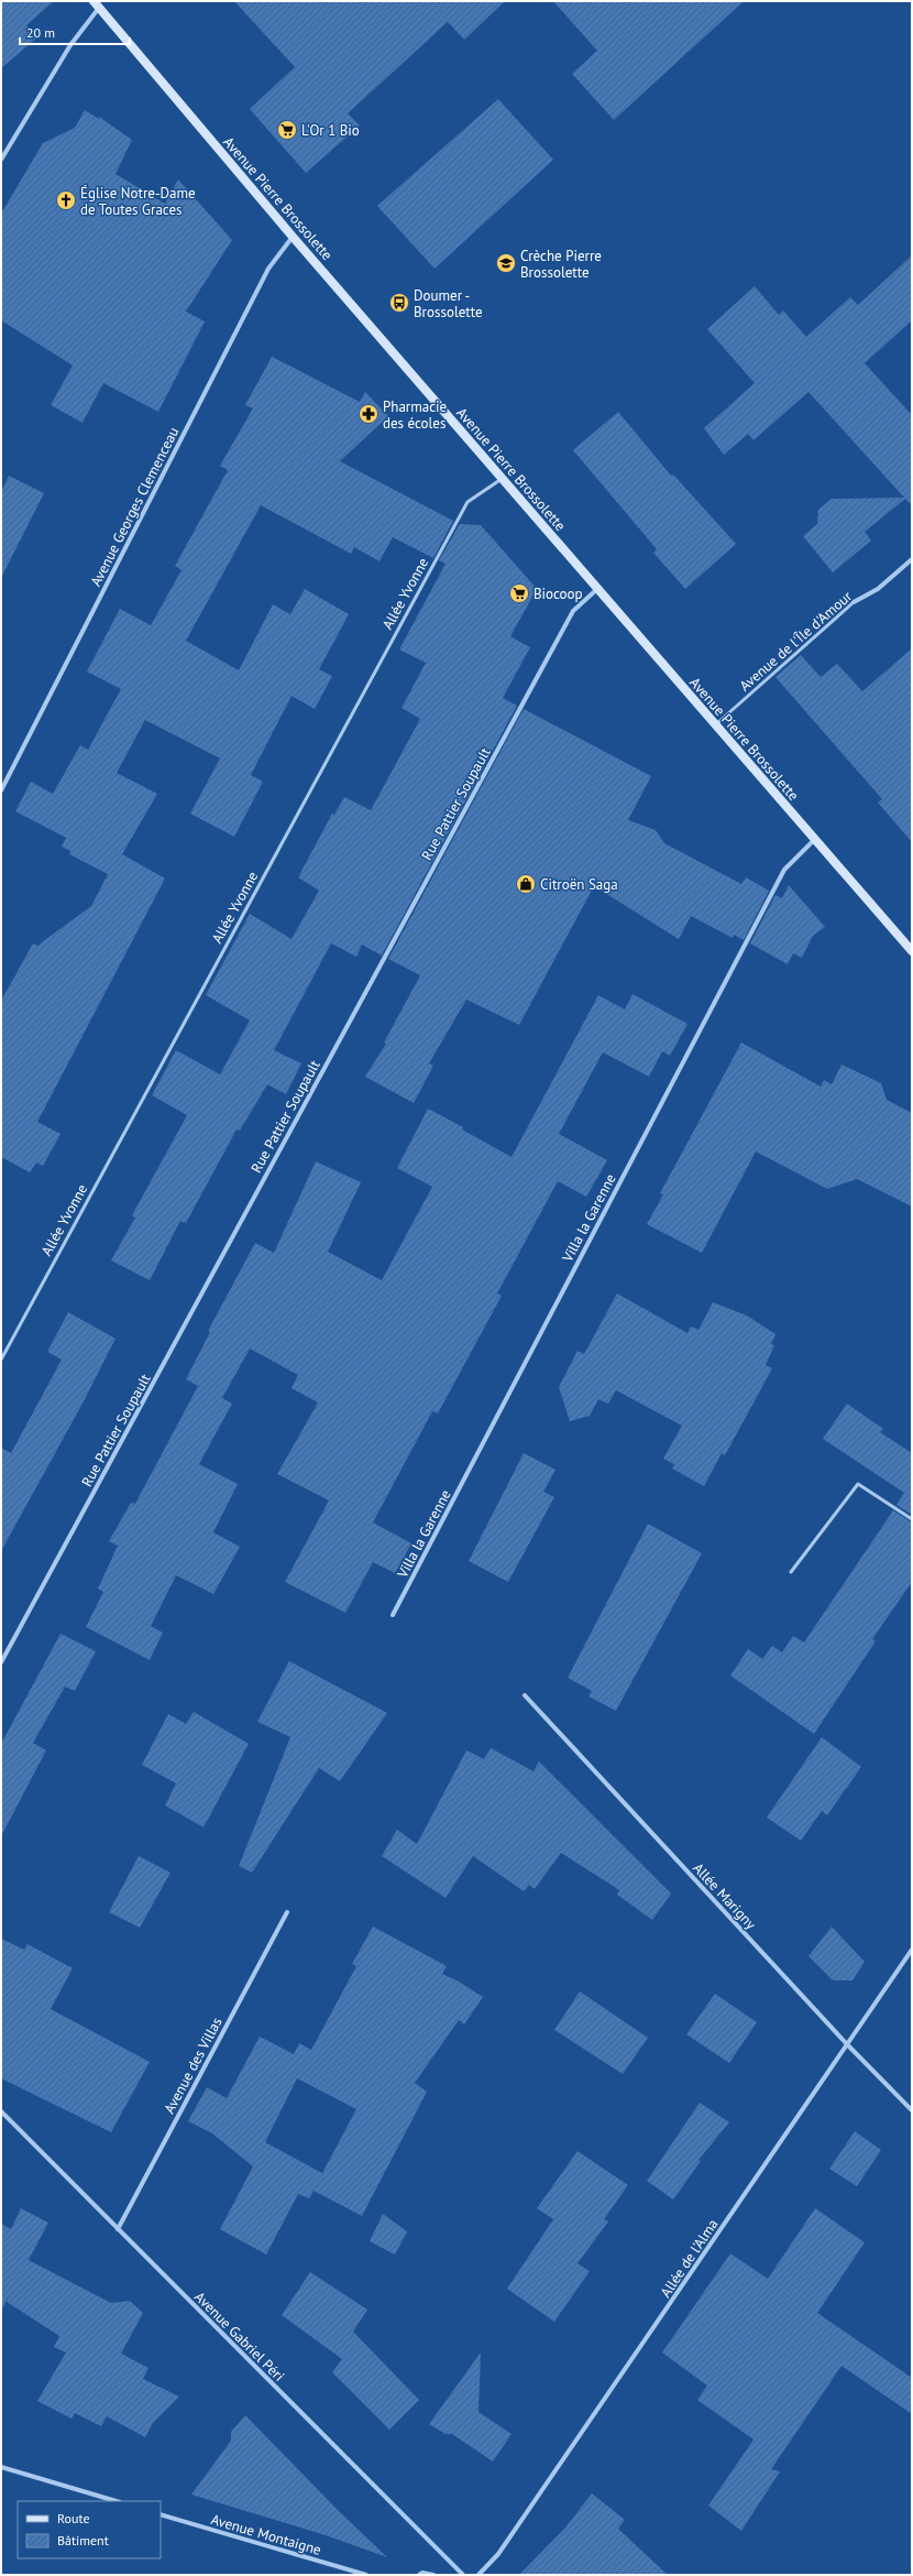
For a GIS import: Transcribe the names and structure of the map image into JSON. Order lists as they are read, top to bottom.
{
  "streets": {
    "main road": ["Avenue Pierre Brossolette"],
    "street": [
      "Avenue Georges Clemenceau",
      "Avenue de l'Île d'Amour",
      "Rue Pattier Soupault",
      "Villa la Garenne",
      "Allée Marigny",
      "Avenue des Villas",
      "Allée de l'Alma",
      "Avenue Gabriel Péri",
      "Avenue Montaigne"
    ],
    "lane": ["Allée Yvonne"]
  },
  "crossings": [
    ["Avenue Pierre Brossolette", "Avenue Georges Clemenceau"],
    ["Avenue Pierre Brossolette", "Allée Yvonne"],
    ["Avenue Pierre Brossolette", "Avenue de l'Île d'Amour"],
    ["Avenue Pierre Brossolette", "Rue Pattier Soupault"],
    ["Avenue Pierre Brossolette", "Villa la Garenne"],
    ["Allée Marigny", "Allée de l'Alma"],
    ["Avenue des Villas", "Avenue Gabriel Péri"]
  ],
  "places": {
    "supermarket": ["L'Or 1 Bio", "Biocoop"],
    "church": ["Église Notre-Dame de Toutes Graces"],
    "school or university": ["Crèche Pierre Brossolette"],
    "bus stop": ["Doumer - Brossolette"],
    "pharmacy": ["Pharmacie des écoles"],
    "shop": ["Citroën Saga"]
  },
  "legend": ["Route", "Bâtiment"],
  "scale_bar": "20 m"
}
